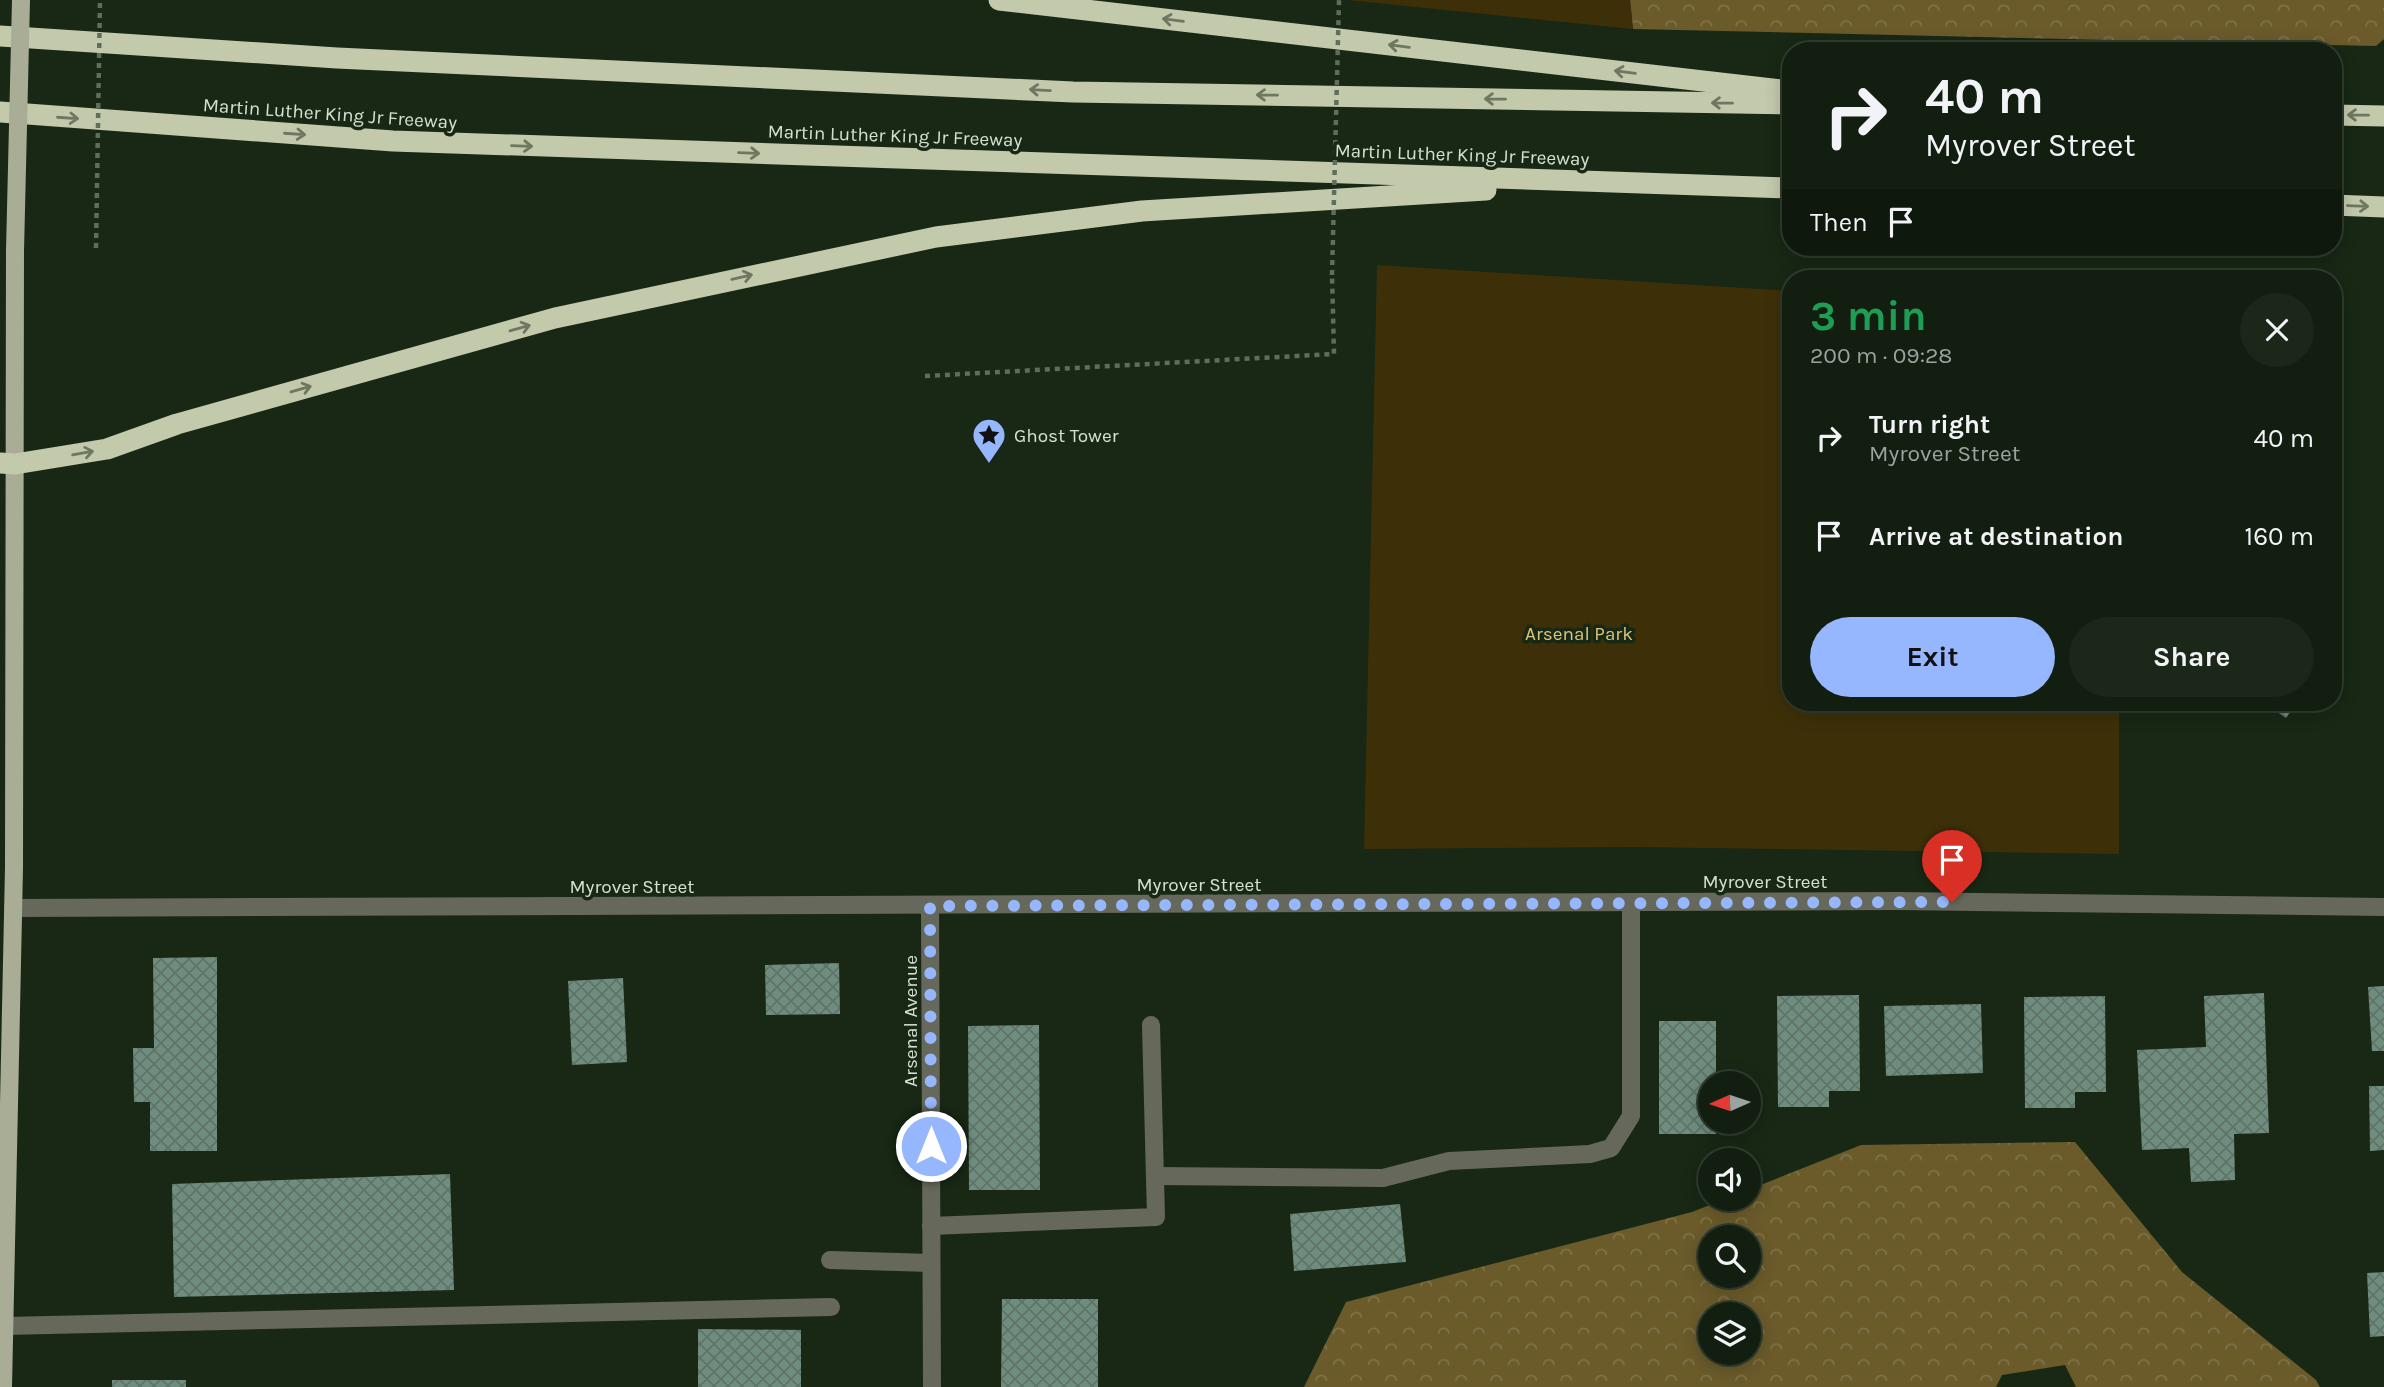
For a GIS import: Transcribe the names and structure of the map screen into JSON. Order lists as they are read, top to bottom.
{
  "streets": {
    "highway": ["Martin Luther King Jr Freeway"],
    "street": ["Myrover Street", "Arsenal Avenue"]
  },
  "crossings": [
    ["Myrover Street", "Arsenal Avenue"]
  ],
  "parks": ["Arsenal Park"],
  "places": {
    "place": ["Ghost Tower"]
  },
  "north": "left",
  "page": {
    "turn": ["40 m", "Myrover Street"],
    "then": "Then",
    "heading": ["3 min", "200 m · 09:28"],
    "list": [
      {
        "name": "Turn right",
        "note": "Myrover Street",
        "value": "40 m"
      },
      {
        "name": "Arrive at destination",
        "value": "160 m"
      }
    ],
    "buttons": ["Exit", "Share"]
  }
}
